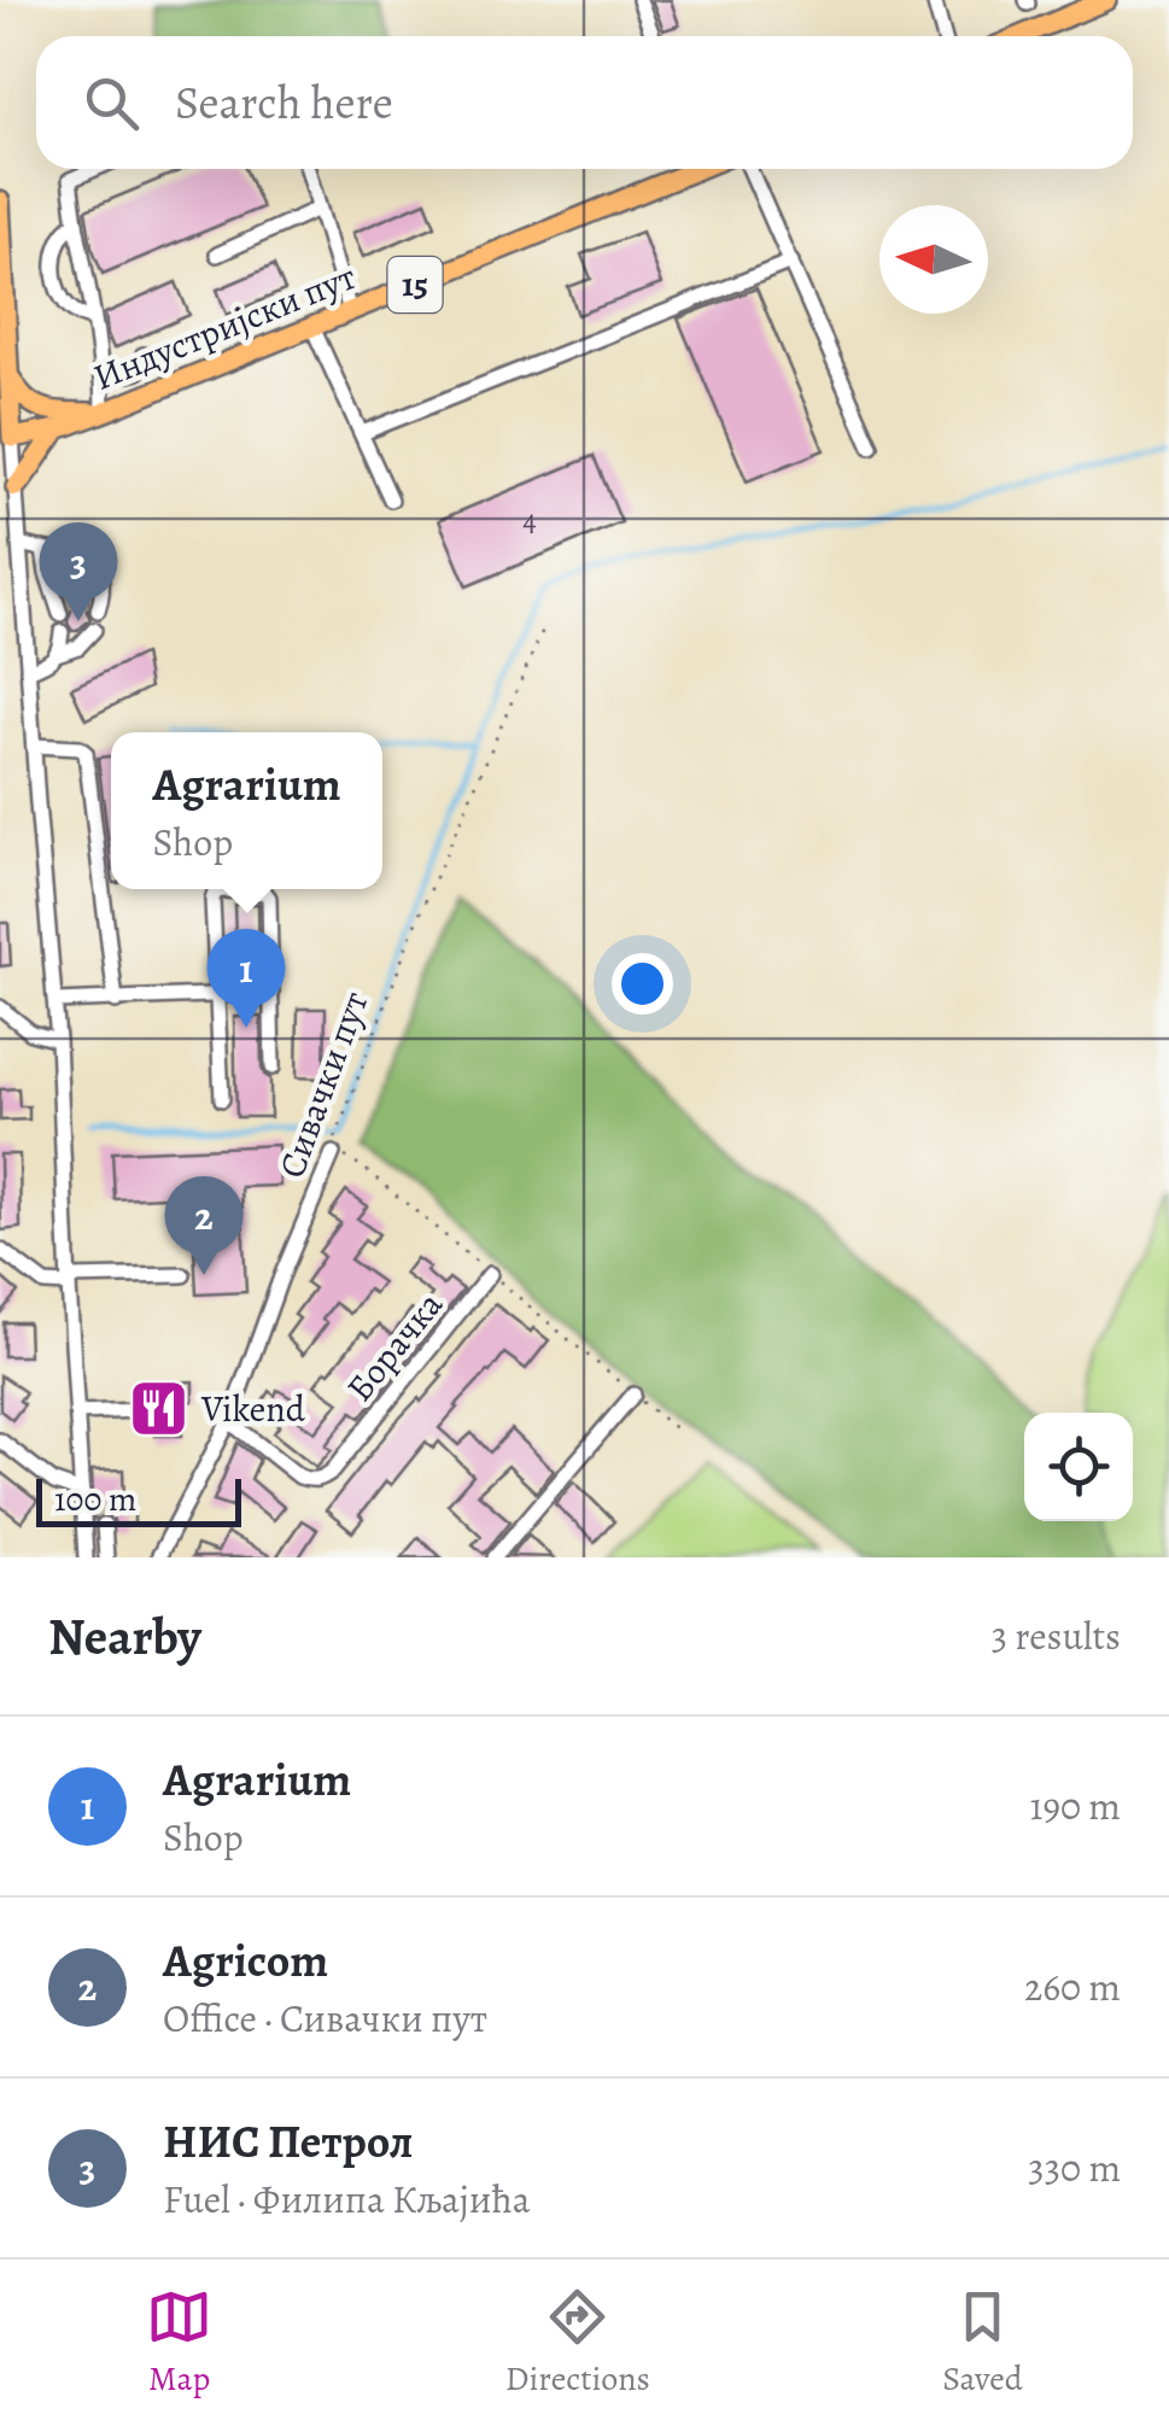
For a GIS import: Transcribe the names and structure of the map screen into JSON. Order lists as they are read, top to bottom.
{
  "streets": {
    "main road": ["15", "Индустријски пут"],
    "street": ["Сивачки пут", "Борачка"]
  },
  "crossings": [
    ["Сивачки пут", "Борачка"]
  ],
  "places": {
    "restaurant": ["Vikend"]
  },
  "house_numbers": ["4"],
  "scale_bar": "100 m",
  "north": "left",
  "page": {
    "search": "Search here",
    "pins": ["3", "1", "2"],
    "popup": ["Agrarium", "Shop"],
    "scale": "100 m",
    "heading": ["Nearby", "3 results"],
    "list": [
      {
        "mark": "1",
        "name": "Agrarium",
        "note": "Shop",
        "value": "190 m"
      },
      {
        "mark": "2",
        "name": "Agricom",
        "note": "Office · Сивачки пут",
        "value": "260 m"
      },
      {
        "mark": "3",
        "name": "НИС Петрол",
        "note": "Fuel · Филипа Кљајића",
        "value": "330 m"
      }
    ],
    "nav": ["Map", "Directions", "Saved"]
  }
}
